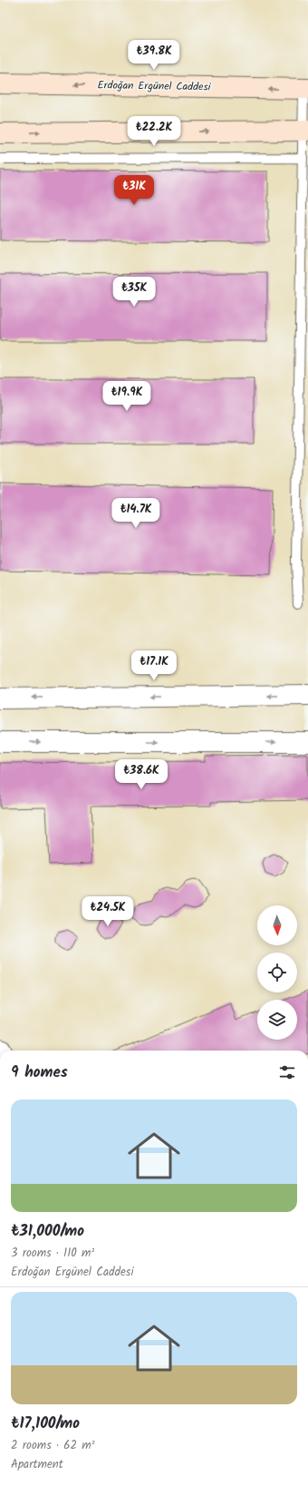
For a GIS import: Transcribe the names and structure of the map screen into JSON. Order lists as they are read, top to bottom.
{
  "streets": {
    "main road": ["Erdoğan Ergünel Caddesi"]
  },
  "north": "bottom",
  "page": {
    "price": [
      "₺39.8K",
      "₺22.2K",
      "₺31K",
      "₺35K",
      "₺19.9K",
      "₺14.7K",
      "₺17.1K",
      "₺38.6K",
      "₺24.5K"
    ],
    "heading": "9 homes",
    "list": [
      {
        "name": "₺31,000/mo",
        "note": "3 rooms · 110 m² · Erdoğan Ergünel Caddesi"
      },
      {
        "name": "₺17,100/mo",
        "note": "2 rooms · 62 m² · Apartment"
      }
    ]
  }
}
